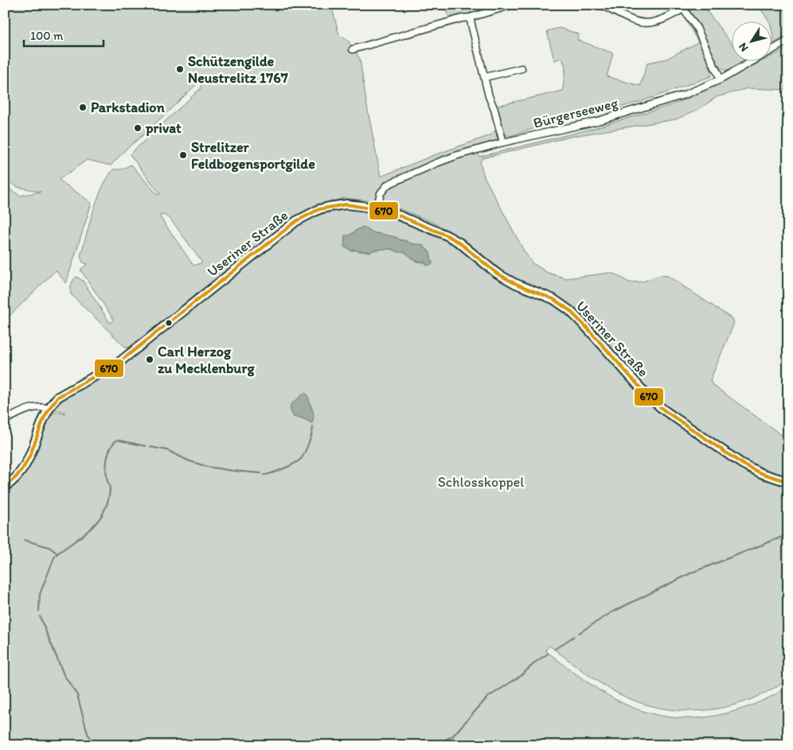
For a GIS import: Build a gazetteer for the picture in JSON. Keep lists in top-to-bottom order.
{
  "streets": {
    "main road": ["Useriner Straße"],
    "street": ["Bürgerseeweg"]
  },
  "crossings": [
    ["Bürgerseeweg", "Useriner Straße"]
  ],
  "parks": ["Schlosskoppel"],
  "places": [
    "Schützengilde Neustrelitz 1767",
    "Parkstadion",
    "privat",
    "Strelitzer Feldbogensportgilde",
    "Carl Herzog zu Mecklenburg"
  ],
  "lines": ["transit line 670"],
  "scale_bar": "100 m",
  "north": "bottom left"
}
